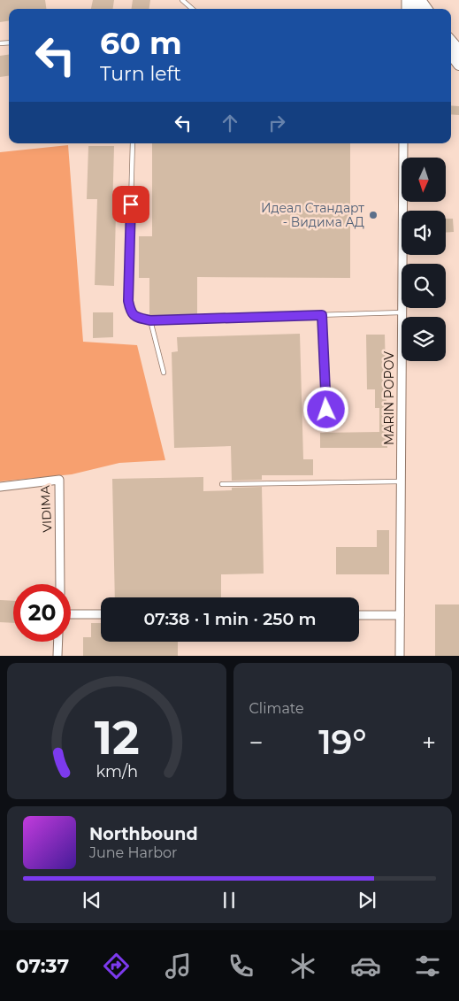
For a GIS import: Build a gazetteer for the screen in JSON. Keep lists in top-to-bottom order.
{
  "streets": {
    "street": ["MARIN POPOV", "VIDIMA"]
  },
  "places": ["Идеал Стандарт - Видима АД"],
  "north": "bottom",
  "page": {
    "turn": ["60 m", "Turn left"],
    "limit": "20",
    "trip": "07:38 · 1 min · 250 m",
    "tile": "Climate",
    "heat": ["−", "19°", "+"],
    "song": ["Northbound", "June Harbor"],
    "tabs": "07:37",
    "gauge": ["12", "km/h"]
  }
}
